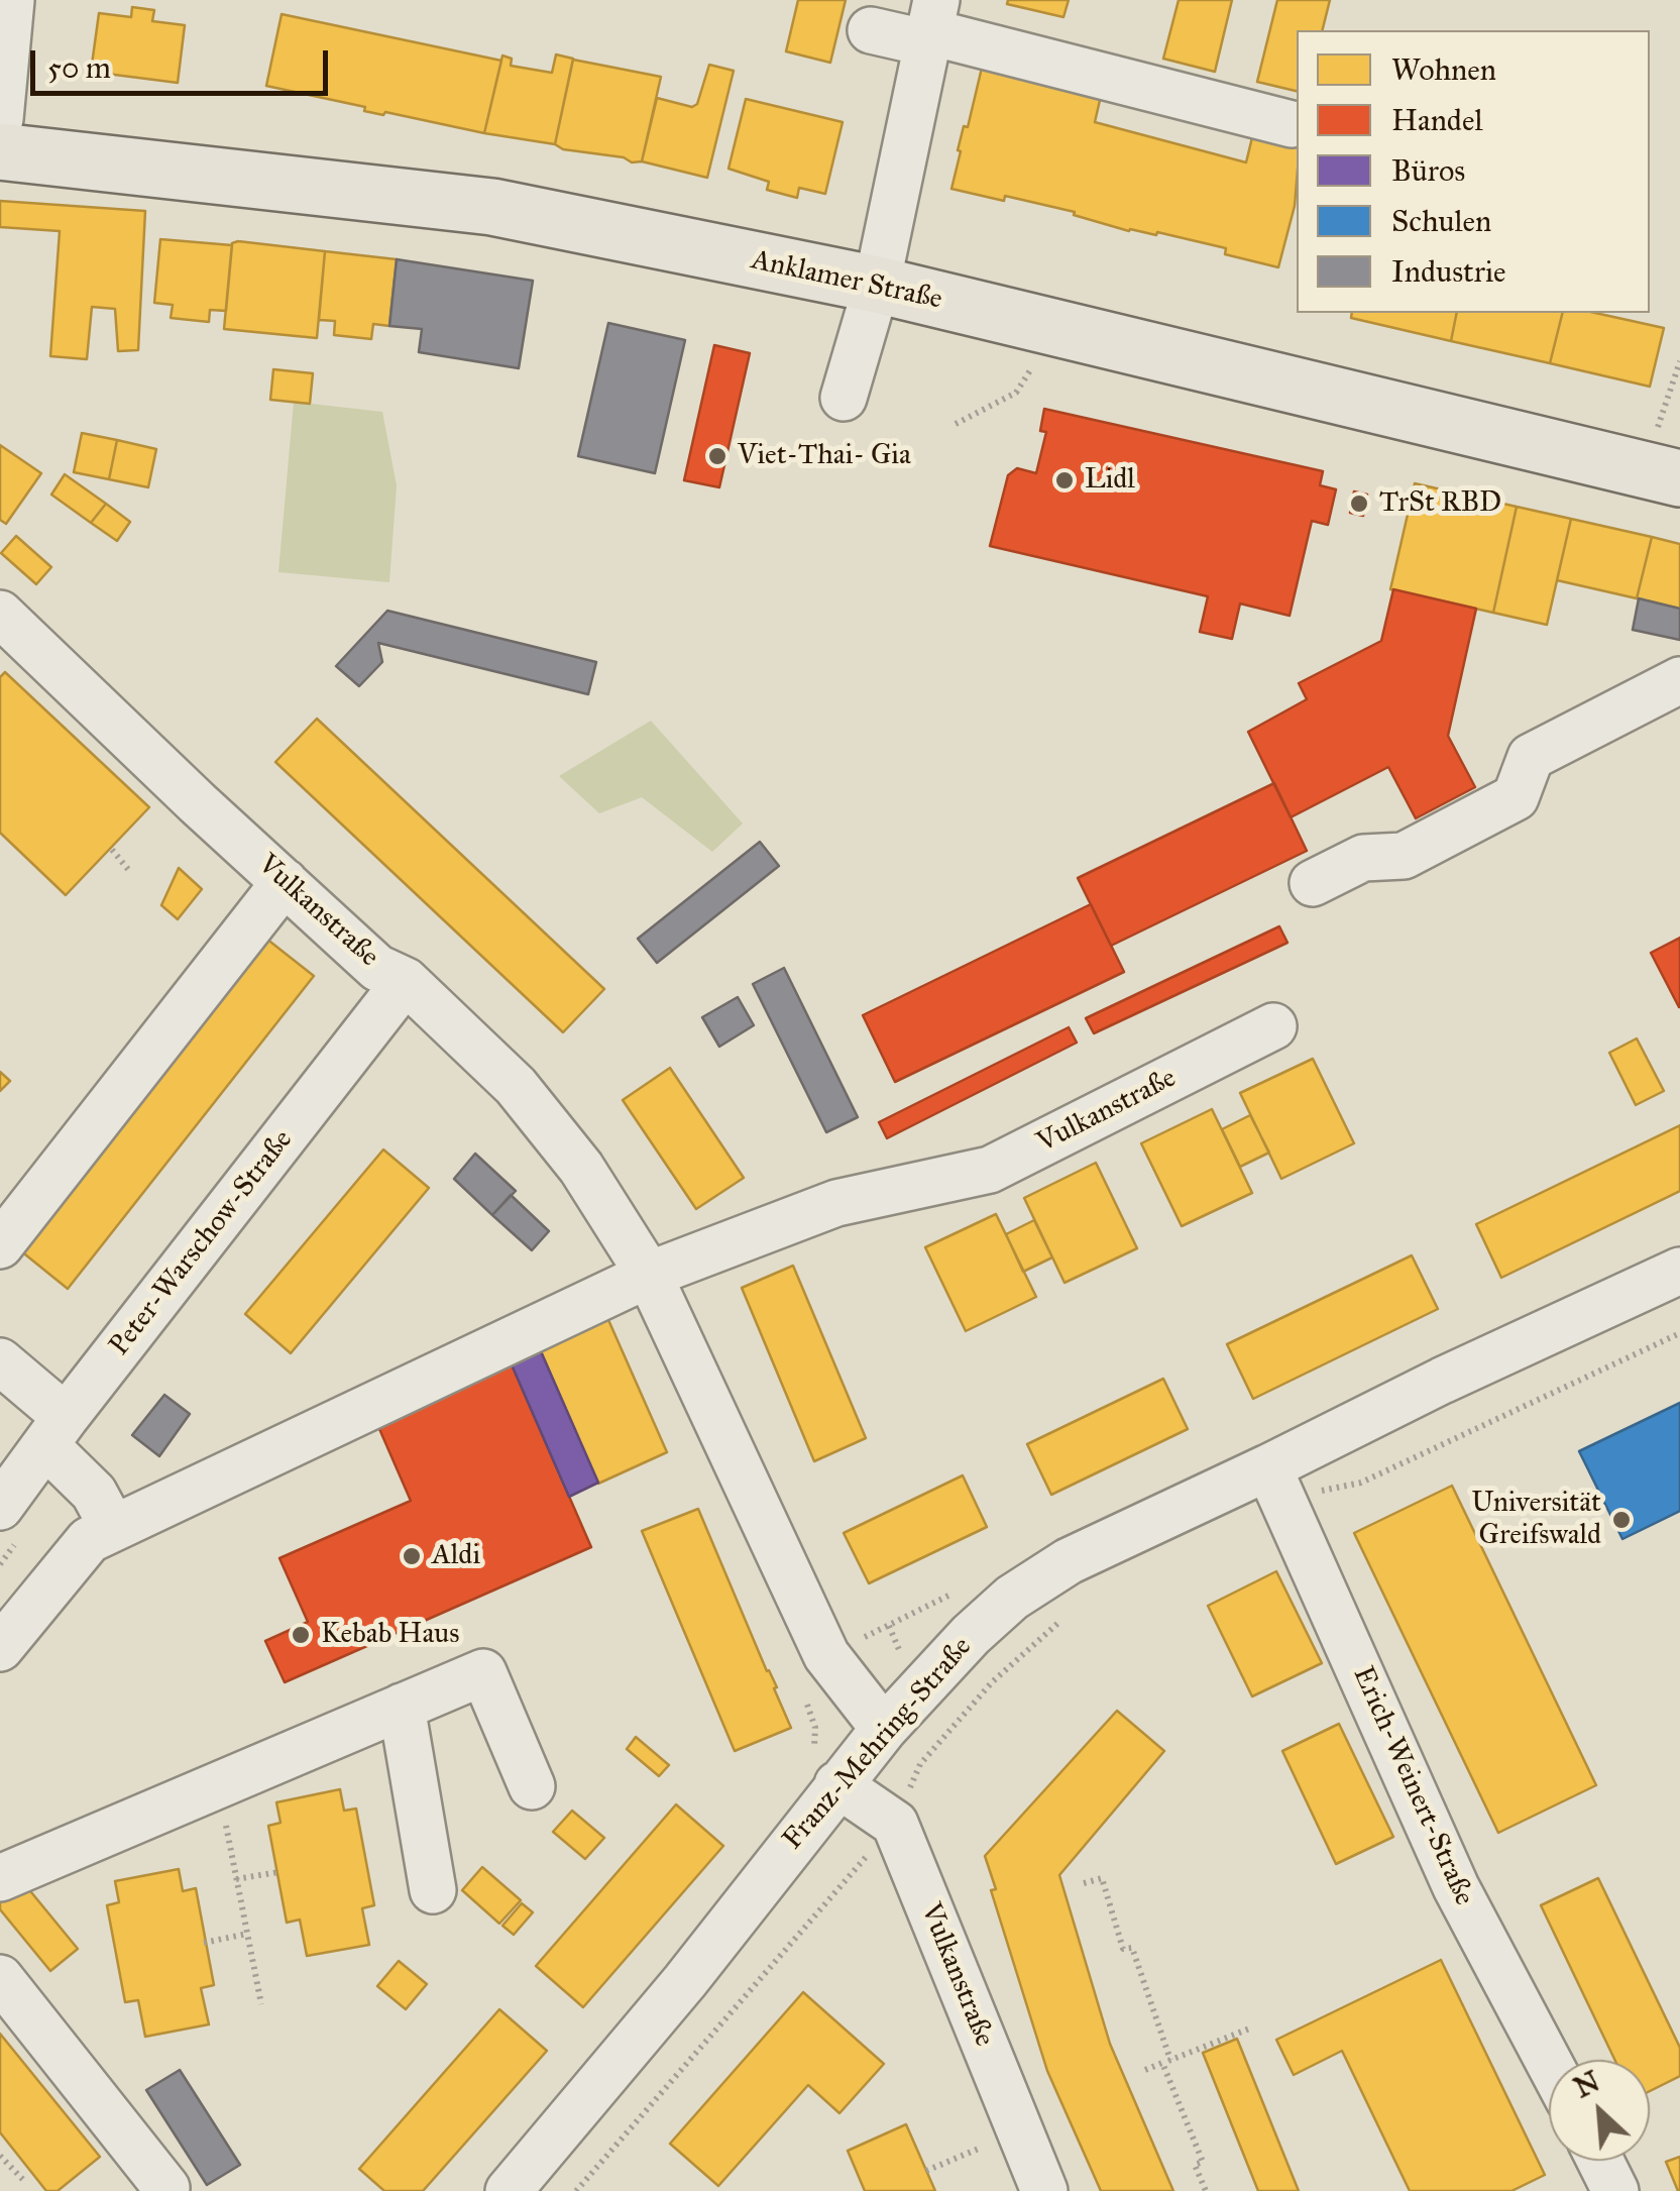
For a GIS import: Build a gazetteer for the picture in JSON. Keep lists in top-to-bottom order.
{
  "streets": {
    "main road": ["Anklamer Straße"],
    "street": [
      "Vulkanstraße",
      "Peter-Warschow-Straße",
      "Franz-Mehring-Straße",
      "Erich-Weinert-Straße"
    ]
  },
  "crossings": [
    ["Vulkanstraße", "Peter-Warschow-Straße"],
    ["Vulkanstraße", "Franz-Mehring-Straße"],
    ["Franz-Mehring-Straße", "Erich-Weinert-Straße"]
  ],
  "places": [
    "Viet-Thai- Gia",
    "Lidl",
    "TrSt RBD",
    "Universität Greifswald",
    "Aldi",
    "Kebab Haus"
  ],
  "legend": [
    "Wohnen",
    "Handel",
    "Büros",
    "Schulen",
    "Industrie"
  ],
  "scale_bar": "50 m",
  "north": "top left"
}
